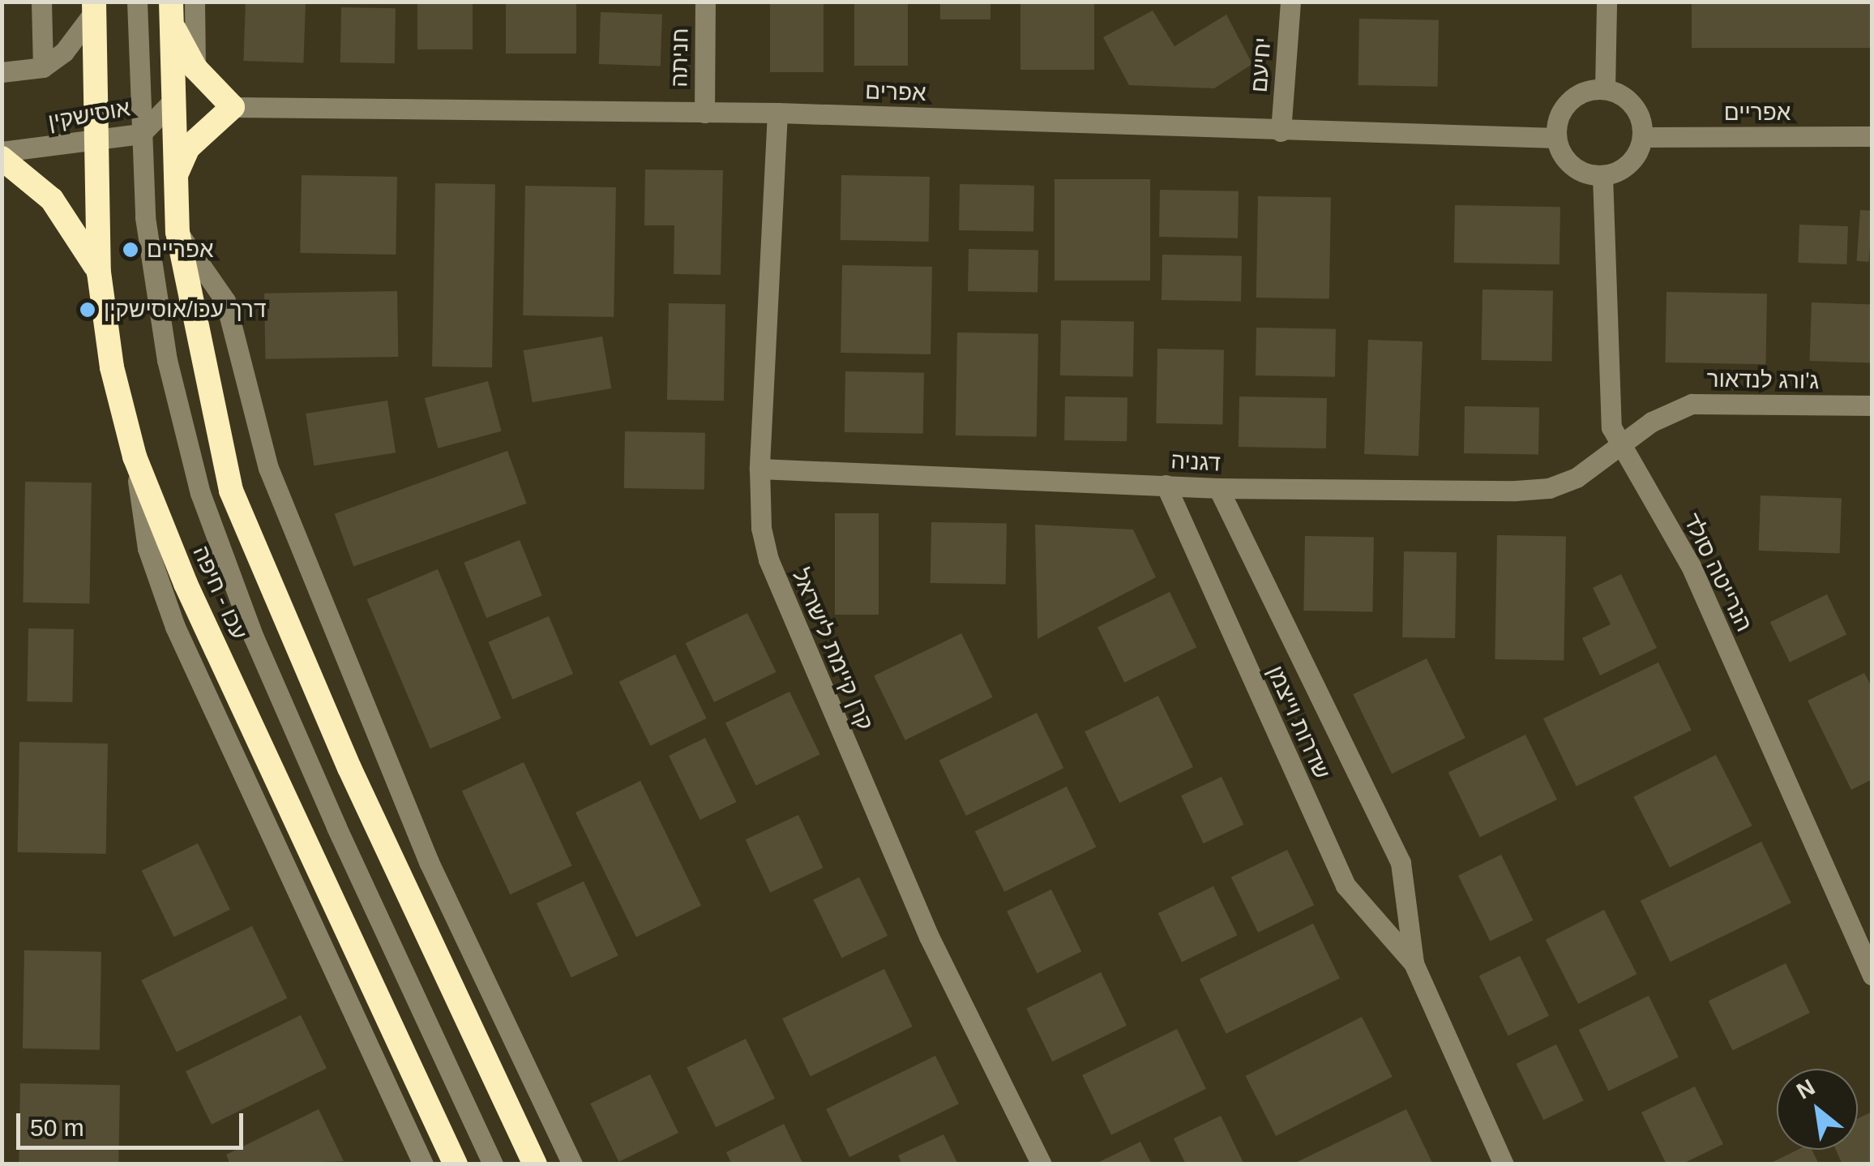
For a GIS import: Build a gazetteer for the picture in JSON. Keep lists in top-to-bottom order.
{
  "streets": {
    "highway": ["עכו - חיפה"],
    "street": [
      "חניתה",
      "יחיעם",
      "אפרים",
      "אפריים",
      "אוסישקין",
      "ג'ורג לנדאור",
      "דגניה",
      "הנרייטה סולד",
      "קרן קיימת לישראל",
      "שדרות וייצמן"
    ]
  },
  "crossings": [
    ["חניתה", "אפרים"],
    ["יחיעם", "אפרים"],
    ["אפרים", "אפריים"],
    ["אפרים", "הנרייטה סולד"],
    ["אפרים", "קרן קיימת לישראל"],
    ["אפריים", "הנרייטה סולד"],
    ["אוסישקין", "עכו - חיפה"],
    ["ג'ורג לנדאור", "דגניה"],
    ["ג'ורג לנדאור", "הנרייטה סולד"],
    ["דגניה", "הנרייטה סולד"],
    ["דגניה", "קרן קיימת לישראל"],
    ["דגניה", "שדרות וייצמן"]
  ],
  "places": ["אפריים", "דרך עכו/אוסישקין"],
  "scale_bar": "50 m",
  "north": "top left"
}
